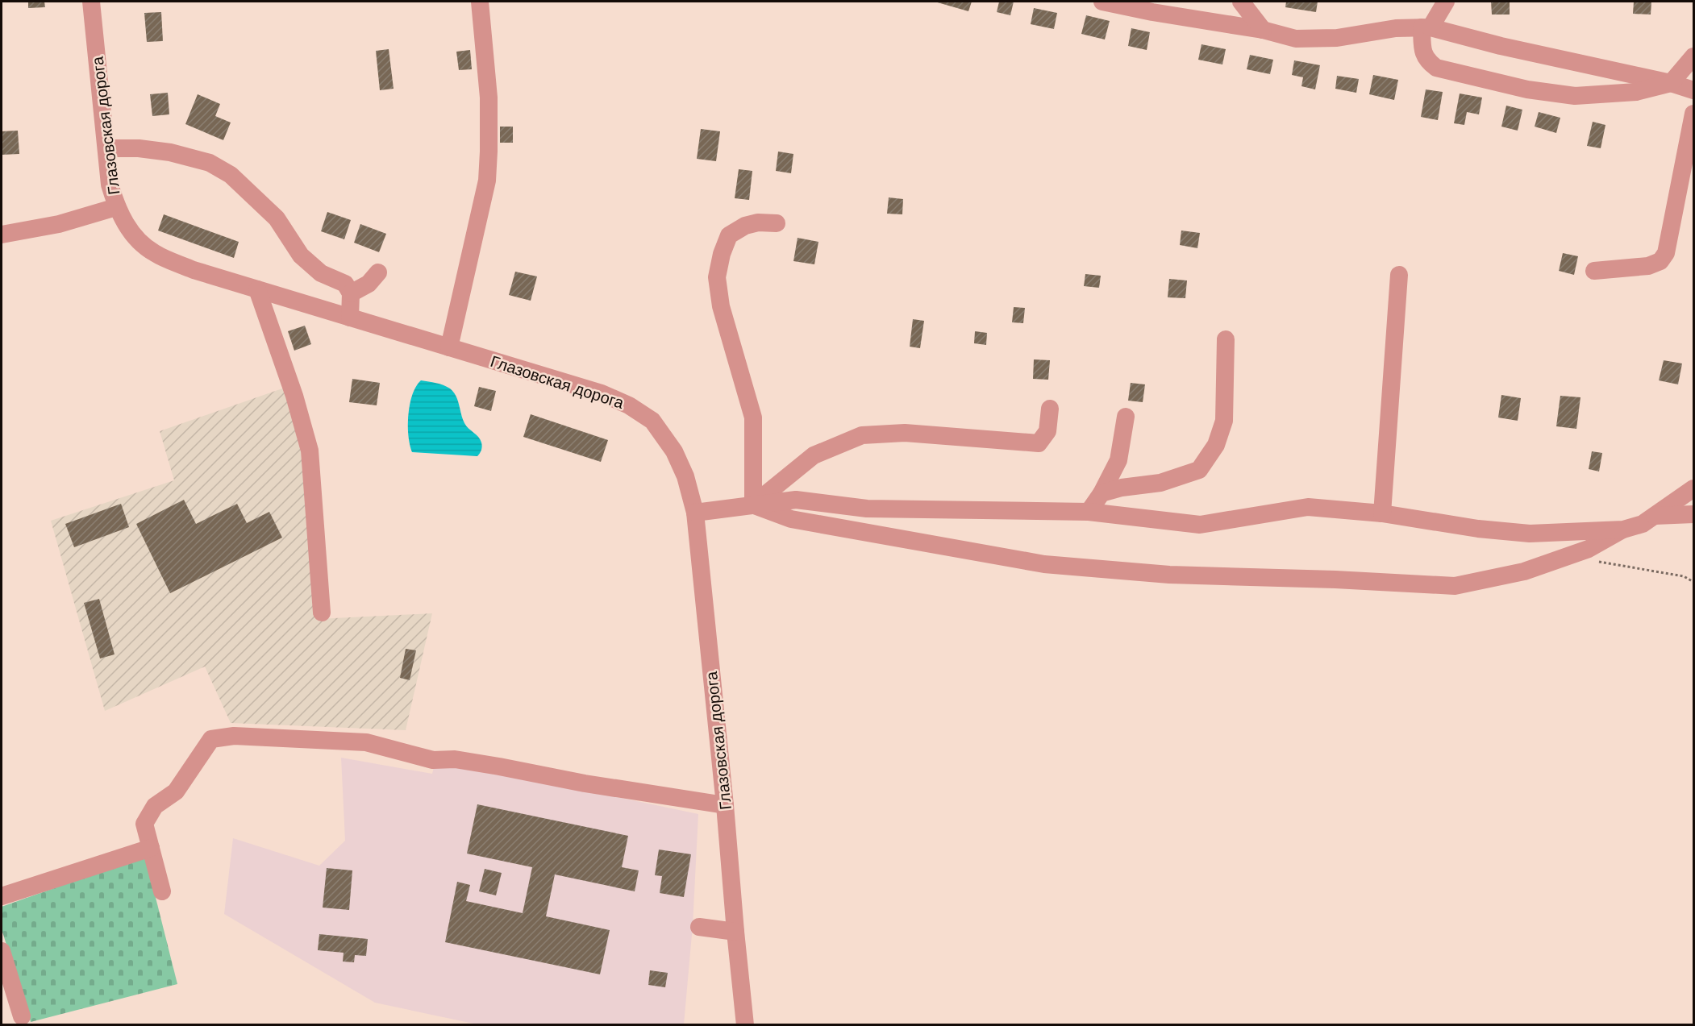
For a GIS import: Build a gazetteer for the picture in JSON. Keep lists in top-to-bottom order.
{
  "streets": {
    "street": ["Глазовская дорога"]
  }
}
